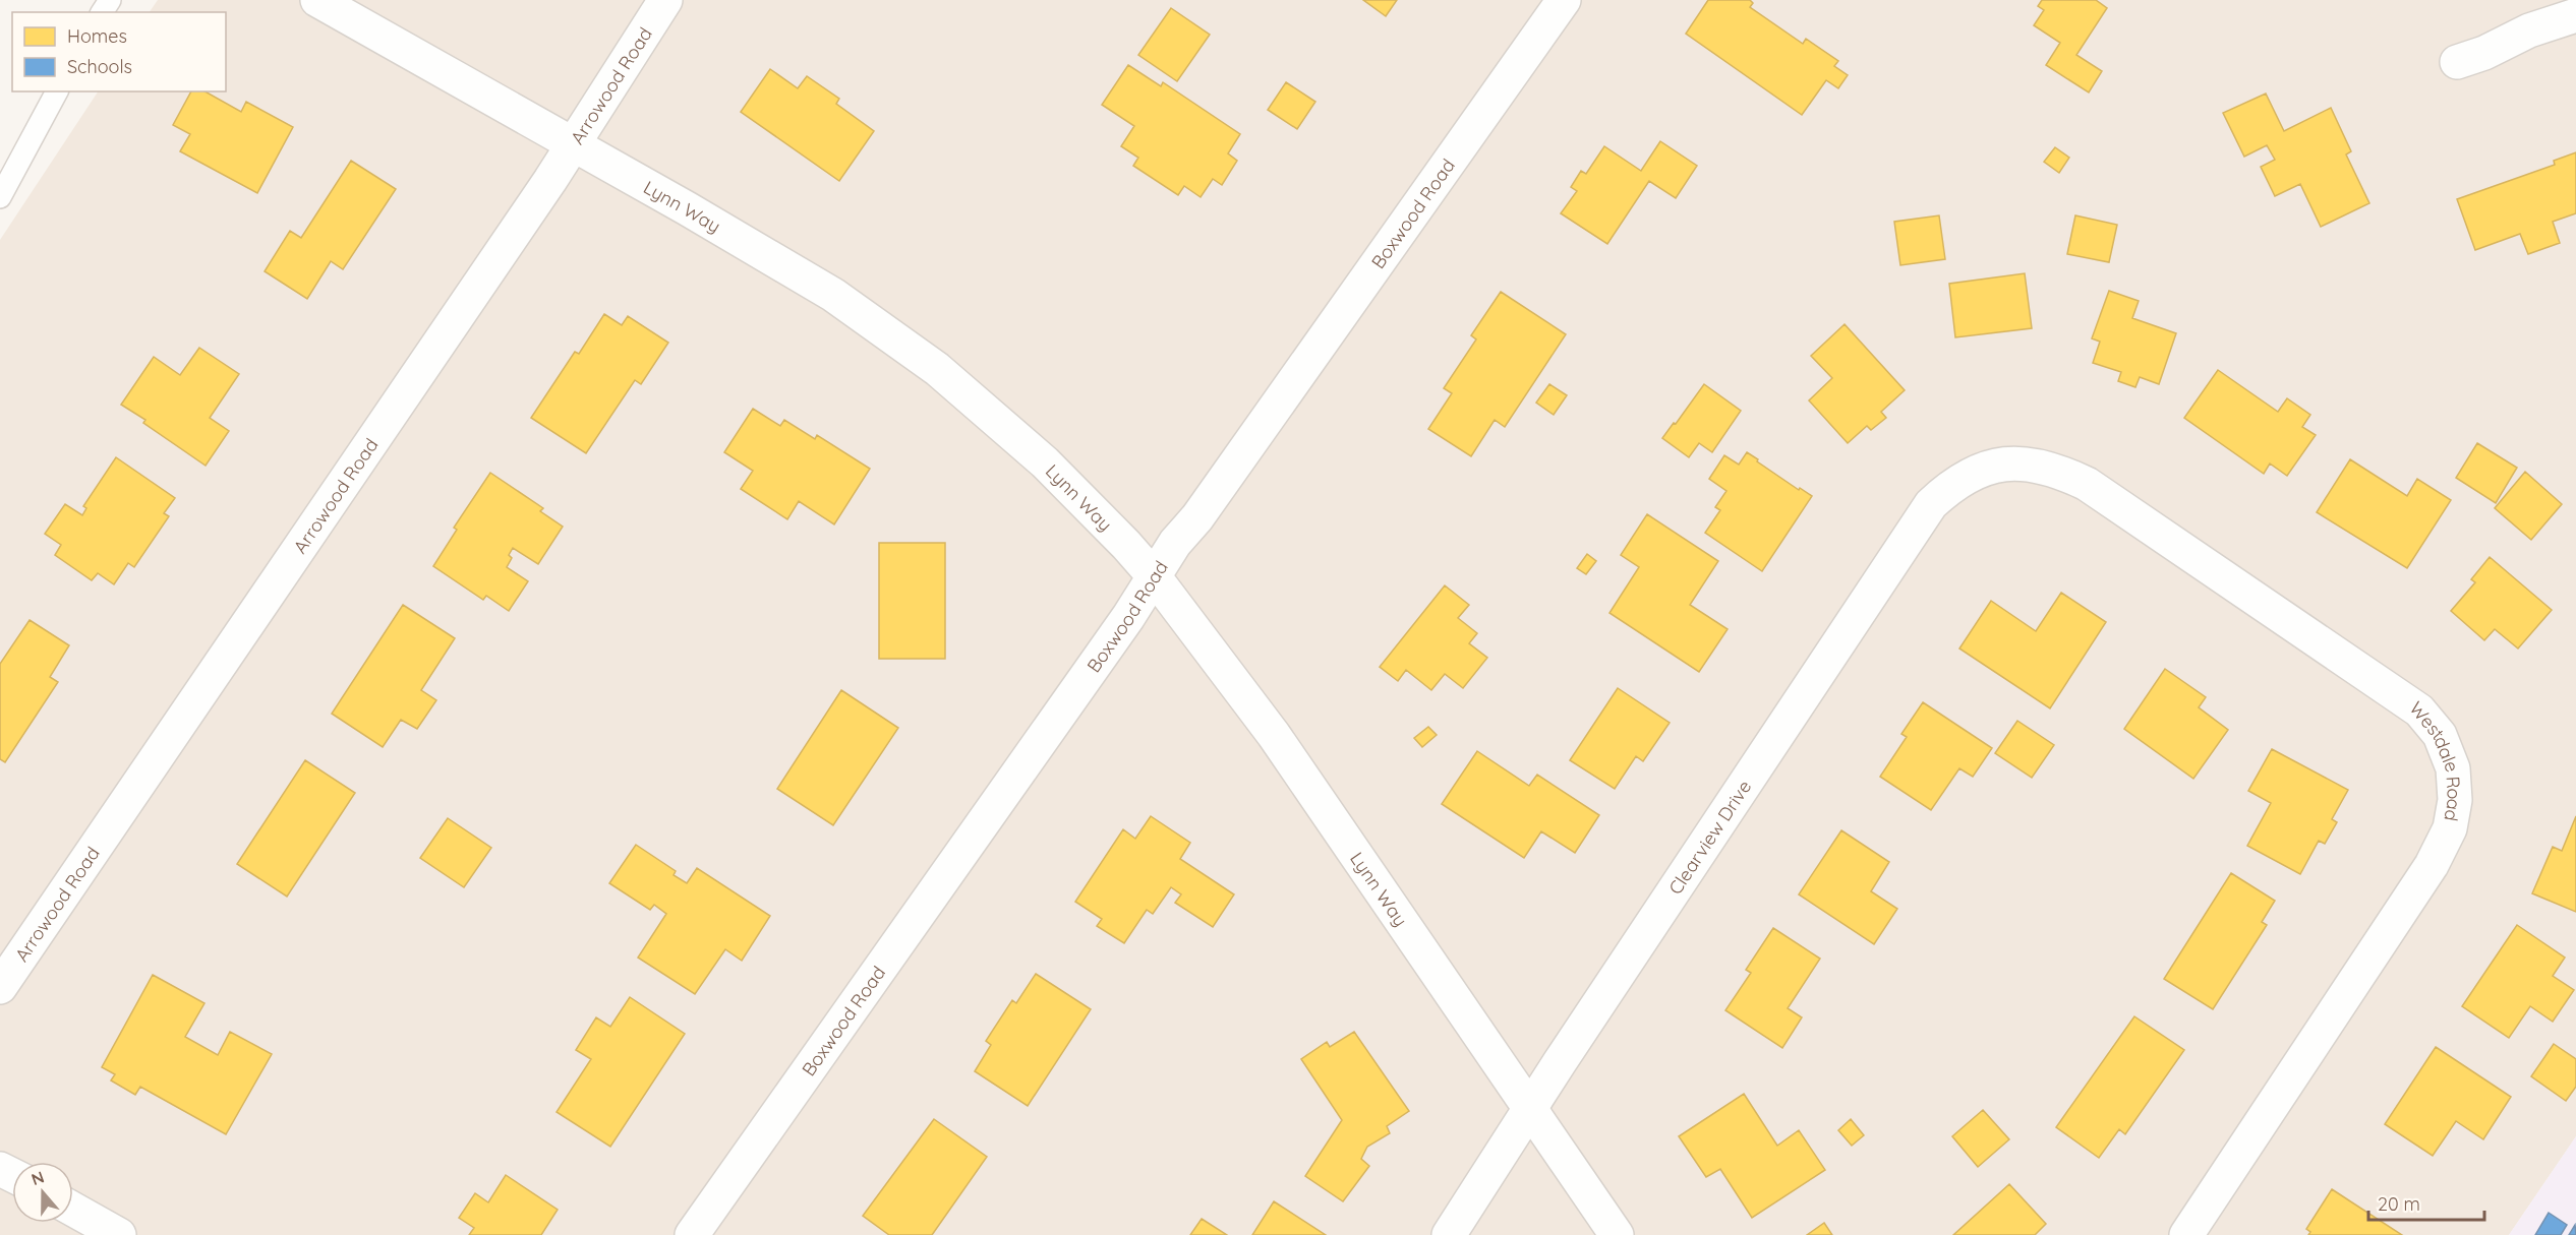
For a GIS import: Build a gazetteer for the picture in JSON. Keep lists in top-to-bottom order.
{
  "streets": {
    "street": [
      "Arrowood Road",
      "Lynn Way",
      "Boxwood Road",
      "Westdale Road",
      "Clearview Drive"
    ]
  },
  "crossings": [
    ["Arrowood Road", "Lynn Way"],
    ["Lynn Way", "Boxwood Road"],
    ["Lynn Way", "Clearview Drive"],
    ["Westdale Road", "Clearview Drive"]
  ],
  "legend": ["Homes", "Schools"],
  "scale_bar": "20 m",
  "north": "top"
}
